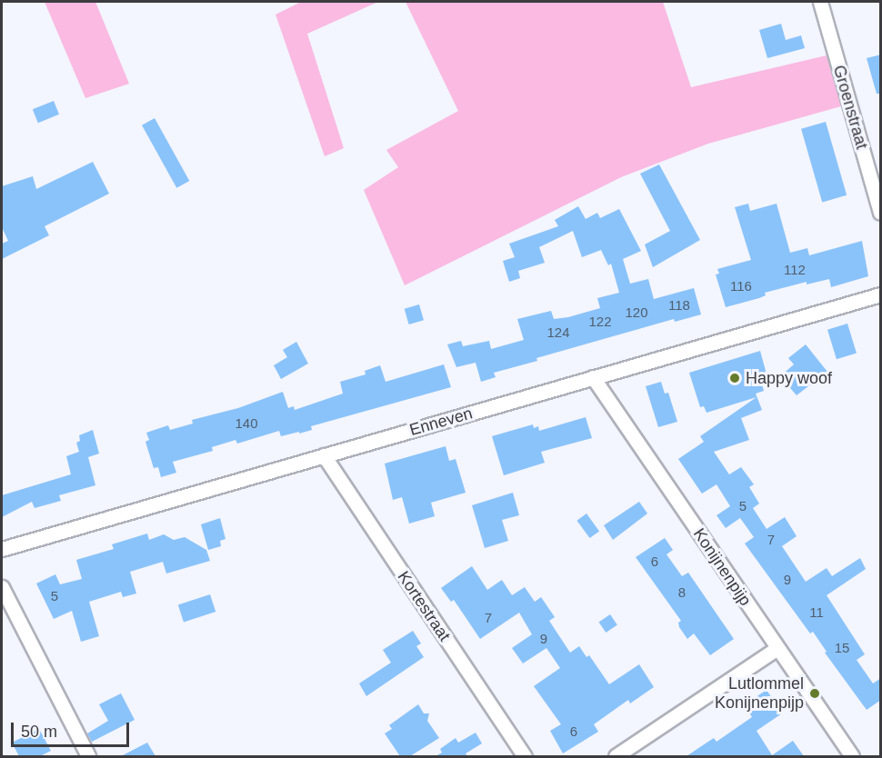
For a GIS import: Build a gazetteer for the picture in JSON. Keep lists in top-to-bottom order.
{
  "streets": {
    "street": [
      "Groenstraat",
      "Enneven",
      "Konijnenpijp",
      "Kortestraat"
    ]
  },
  "crossings": [
    ["Enneven", "Konijnenpijp"],
    ["Enneven", "Kortestraat"]
  ],
  "places": ["Happy woof", "Lutlommel Konijnenpijp"],
  "house_numbers": [
    "112",
    "116",
    "118",
    "120",
    "122",
    "124",
    "140",
    "5",
    "7",
    "6",
    "9",
    "8",
    "5",
    "11",
    "7",
    "9",
    "15",
    "6"
  ],
  "scale_bar": "50 m"
}
